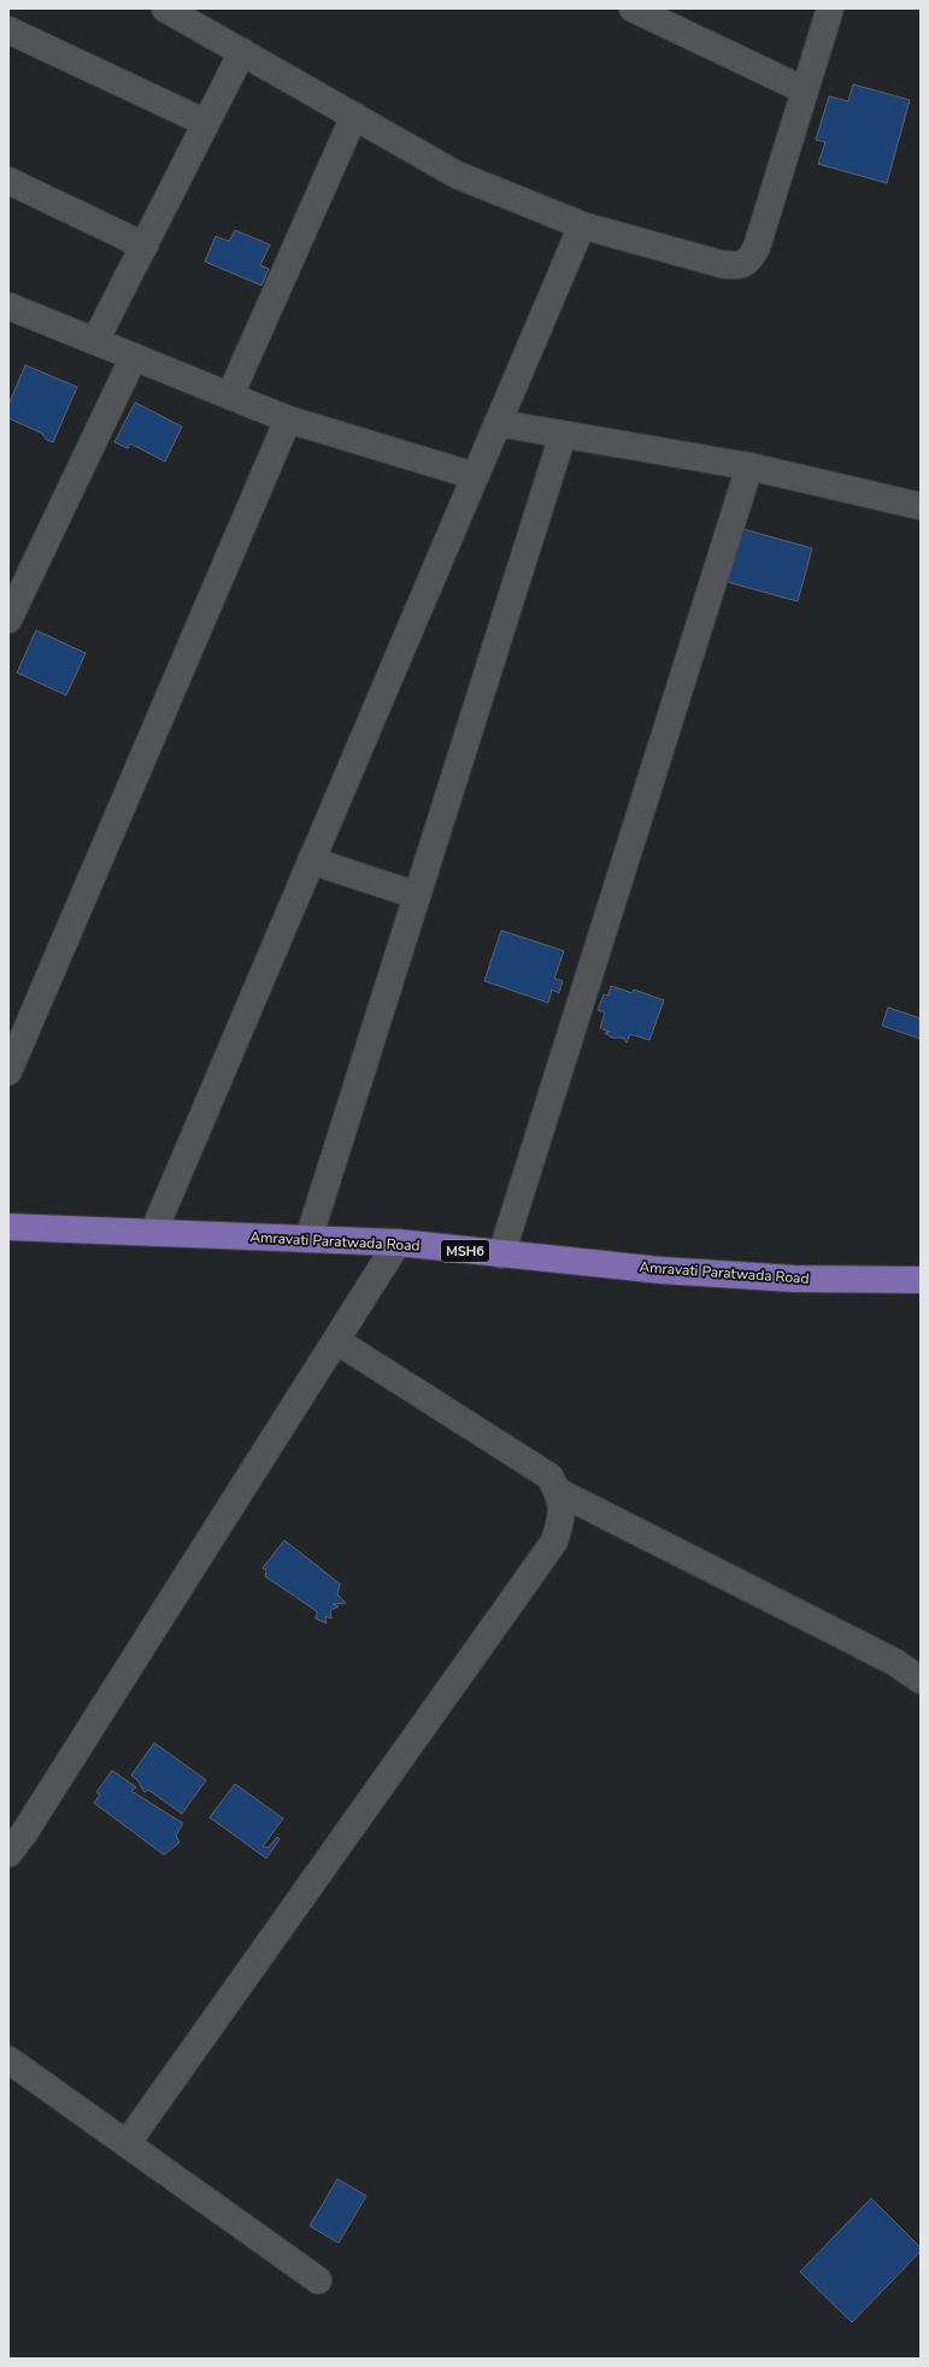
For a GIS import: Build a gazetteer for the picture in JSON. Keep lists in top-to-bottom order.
{
  "streets": {
    "main road": ["Amravati Paratwada Road", "MSH6"]
  }
}
